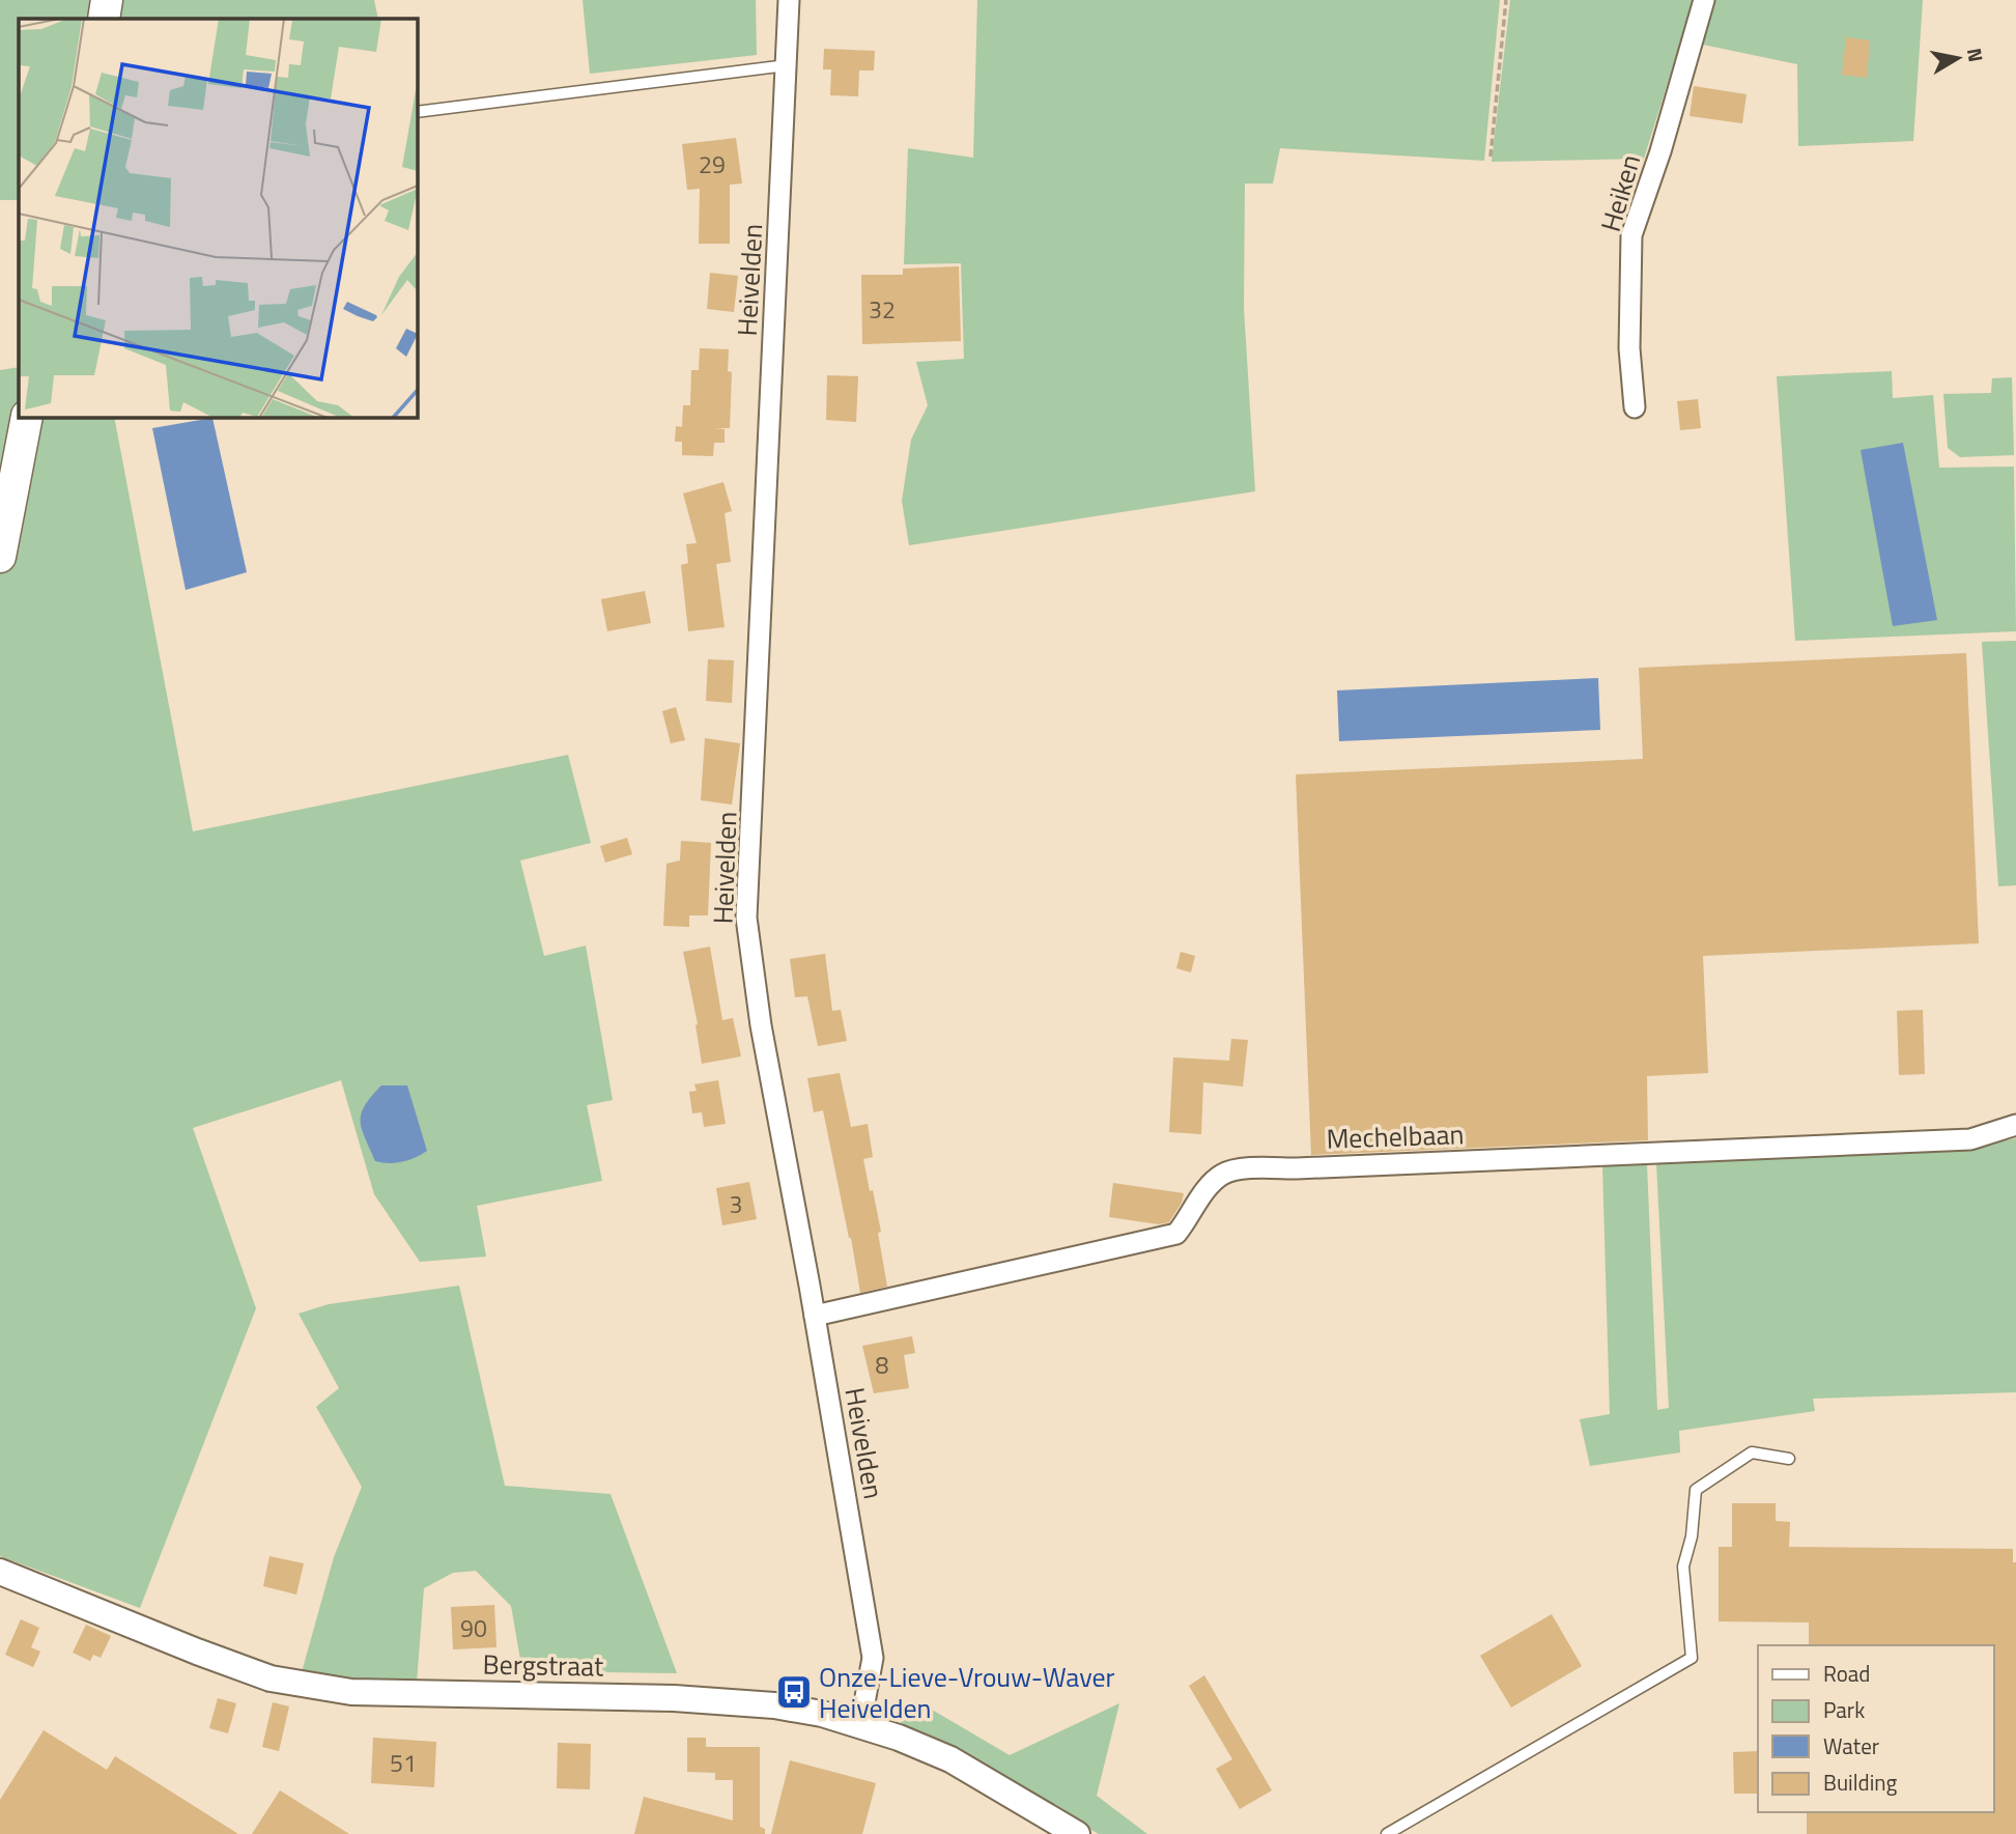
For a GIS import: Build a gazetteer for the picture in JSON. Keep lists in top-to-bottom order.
{
  "streets": {
    "street": [
      "Heiken",
      "Heivelden",
      "Mechelbaan",
      "Bergstraat"
    ]
  },
  "crossings": [
    ["Heivelden", "Mechelbaan"],
    ["Heivelden", "Bergstraat"]
  ],
  "places": {
    "bus stop": ["Onze-Lieve-Vrouw-Waver Heivelden"]
  },
  "house_numbers": [
    "29",
    "32",
    "3",
    "8",
    "90",
    "51"
  ],
  "legend": [
    "Road",
    "Park",
    "Water",
    "Building"
  ],
  "north": "right"
}
